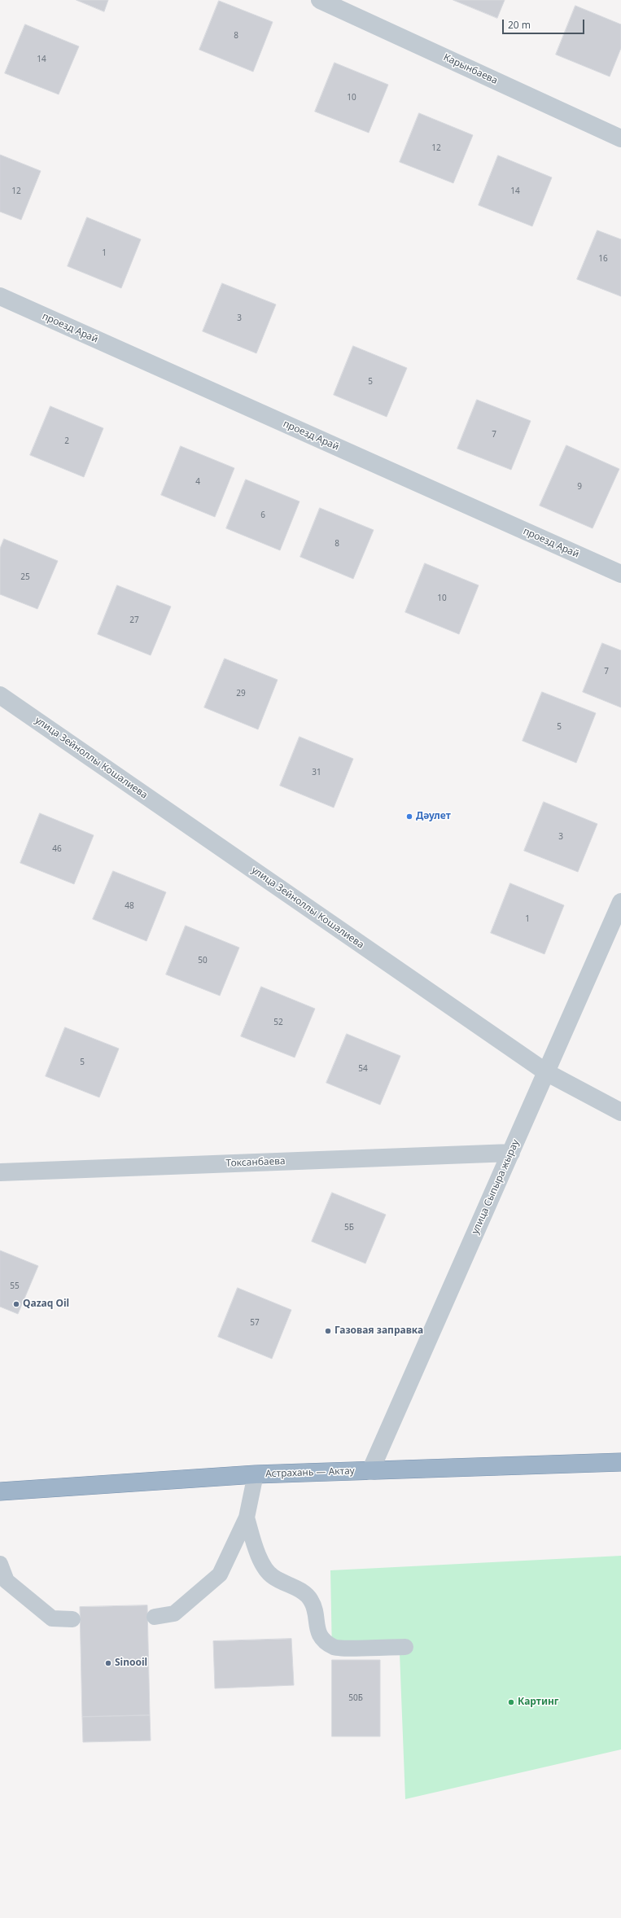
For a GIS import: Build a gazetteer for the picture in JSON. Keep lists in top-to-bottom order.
{
  "streets": {
    "highway": ["Астрахань — Актау"],
    "street": [
      "Карынбаева",
      "проезд Арай",
      "улица Зейноллы Кошалиева",
      "Токсанбаева",
      "улица Сыпыра жырау"
    ]
  },
  "crossings": [
    ["улица Зейноллы Кошалиева", "улица Сыпыра жырау"],
    ["Токсанбаева", "улица Сыпыра жырау"],
    ["улица Сыпыра жырау", "Астрахань — Актау"]
  ],
  "places": [
    "Дәулет",
    "Qazaq Oil",
    "Газовая заправка",
    "Sinooil",
    "Картинг"
  ],
  "house_numbers": [
    "8",
    "14",
    "10",
    "12",
    "12",
    "14",
    "1",
    "16",
    "3",
    "5",
    "7",
    "2",
    "4",
    "9",
    "6",
    "8",
    "25",
    "10",
    "27",
    "7",
    "29",
    "5",
    "31",
    "3",
    "46",
    "48",
    "1",
    "50",
    "52",
    "5",
    "54",
    "5Б",
    "55",
    "57",
    "50Б"
  ],
  "scale_bar": "20 m"
}
